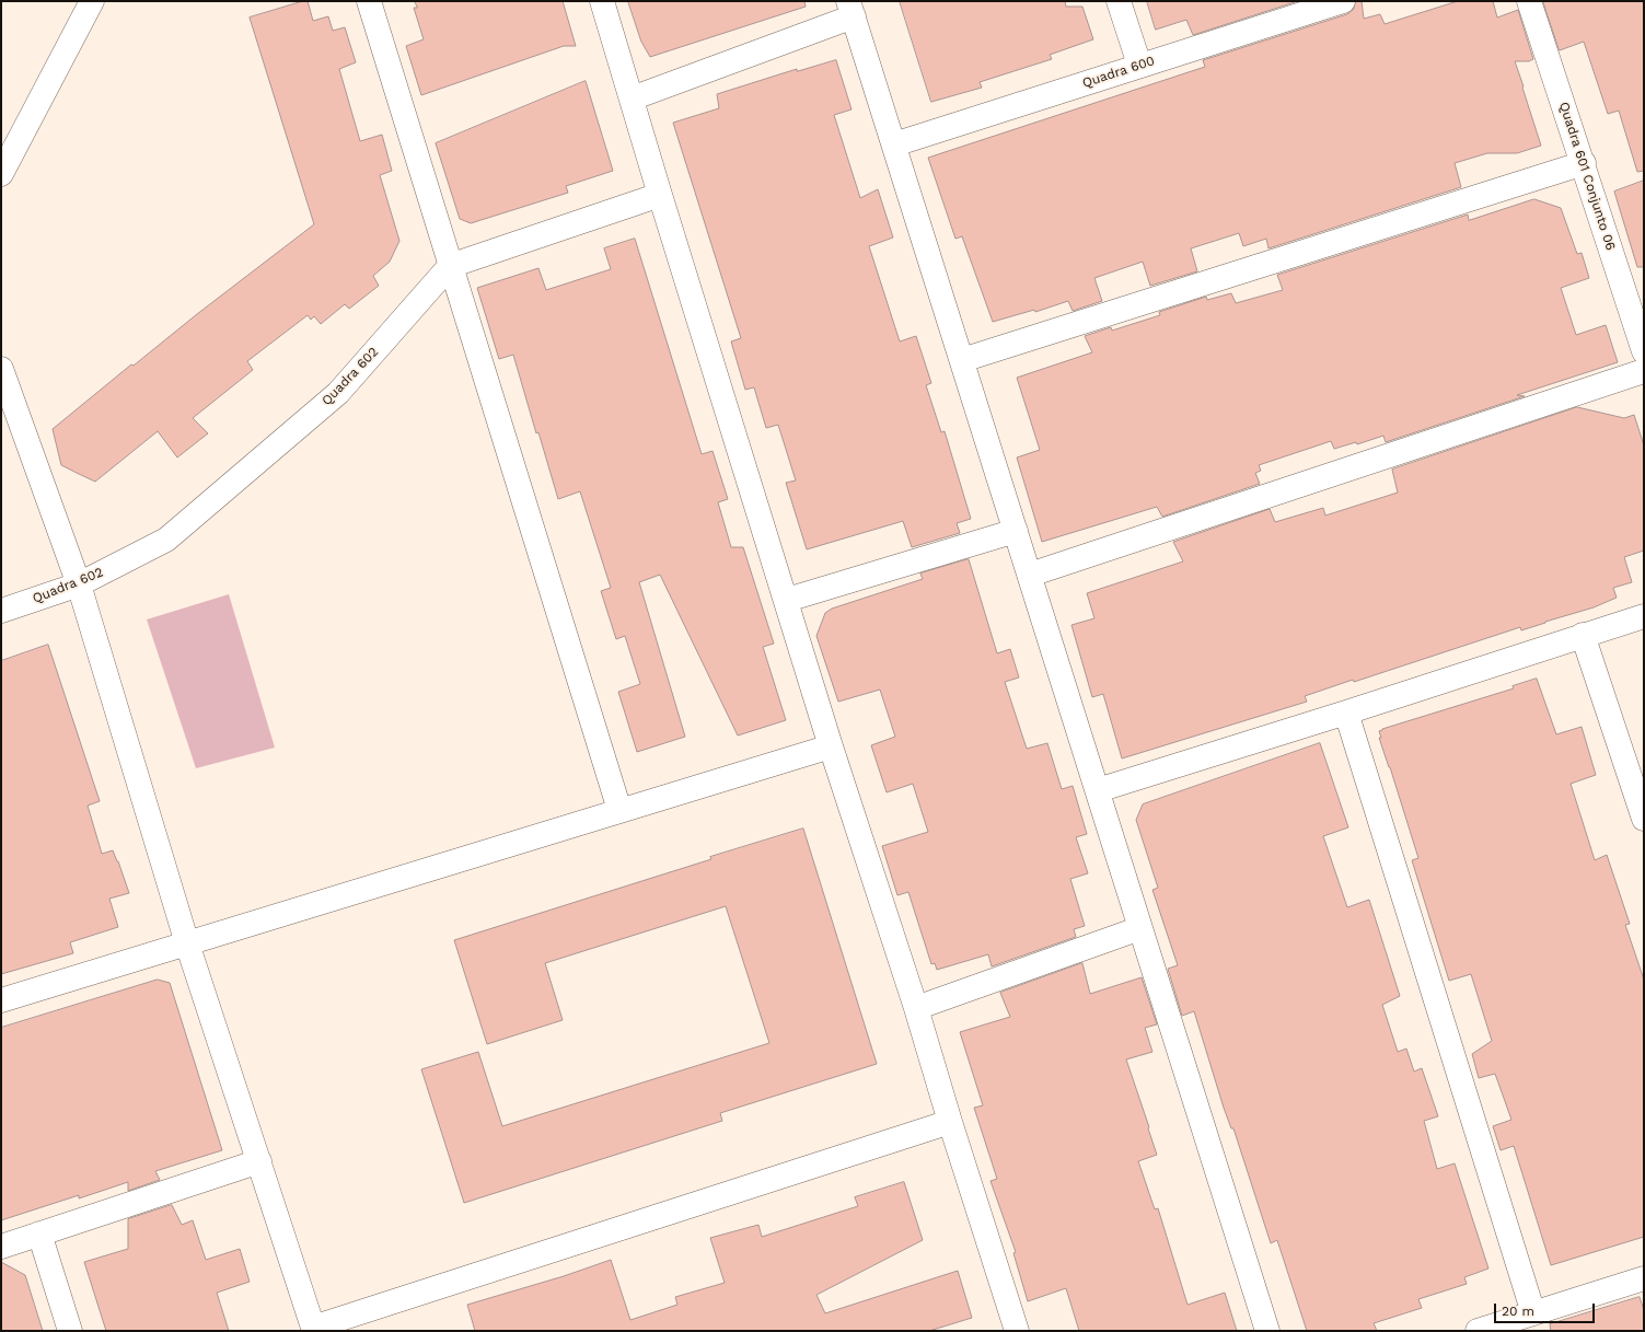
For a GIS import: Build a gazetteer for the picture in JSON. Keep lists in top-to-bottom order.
{
  "streets": {
    "street": ["Quadra 600", "Quadra 601 Conjunto 06", "Quadra 602"]
  },
  "scale_bar": "20 m"
}
